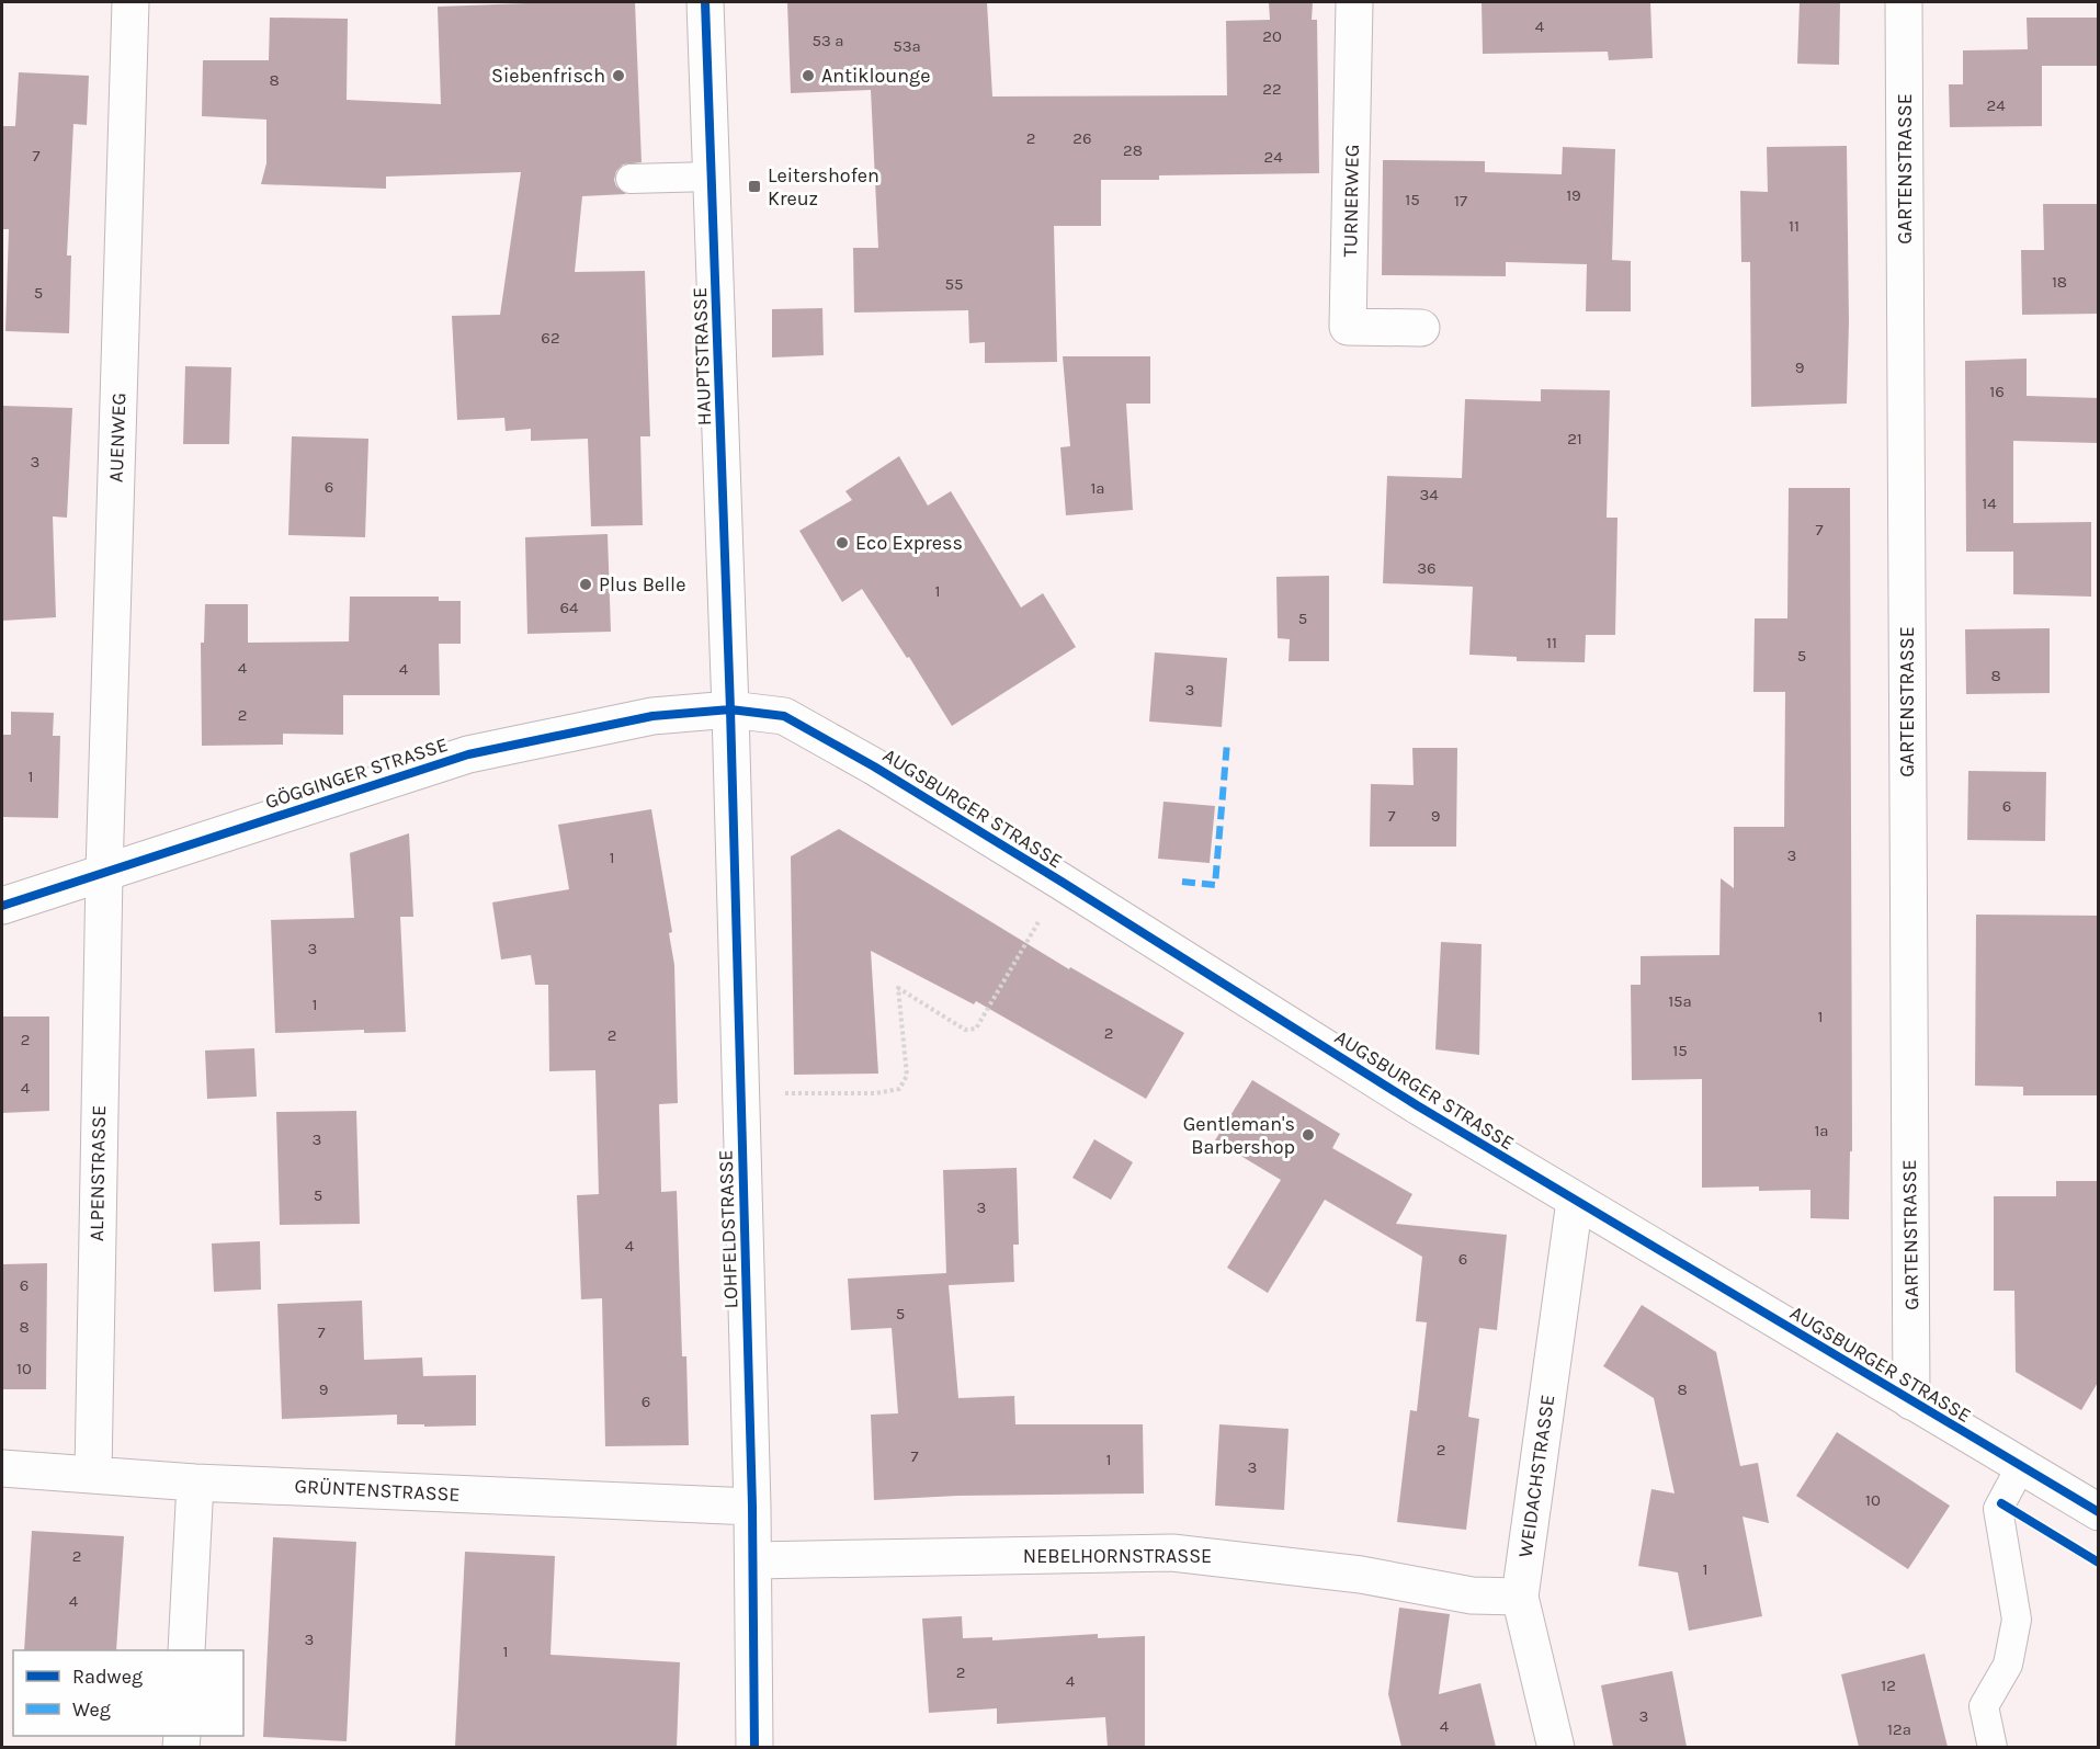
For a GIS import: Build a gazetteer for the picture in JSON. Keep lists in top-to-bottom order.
{
  "streets": {
    "street": [
      "GARTENSTRASSE",
      "TURNERWEG",
      "HAUPTSTRASSE",
      "AUENWEG",
      "GÖGGINGER STRASSE",
      "AUGSBURGER STRASSE",
      "ALPENSTRASSE",
      "LOHFELDSTRASSE",
      "WEIDACHSTRASSE",
      "GRÜNTENSTRASSE",
      "NEBELHORNSTRASSE"
    ]
  },
  "crossings": [
    ["GARTENSTRASSE", "AUGSBURGER STRASSE"],
    ["HAUPTSTRASSE", "GÖGGINGER STRASSE"],
    ["HAUPTSTRASSE", "AUGSBURGER STRASSE"],
    ["HAUPTSTRASSE", "LOHFELDSTRASSE"],
    ["AUENWEG", "GÖGGINGER STRASSE"],
    ["AUENWEG", "ALPENSTRASSE"],
    ["GÖGGINGER STRASSE", "AUGSBURGER STRASSE"],
    ["GÖGGINGER STRASSE", "ALPENSTRASSE"],
    ["GÖGGINGER STRASSE", "LOHFELDSTRASSE"],
    ["AUGSBURGER STRASSE", "LOHFELDSTRASSE"],
    ["AUGSBURGER STRASSE", "WEIDACHSTRASSE"],
    ["ALPENSTRASSE", "GRÜNTENSTRASSE"],
    ["LOHFELDSTRASSE", "GRÜNTENSTRASSE"],
    ["LOHFELDSTRASSE", "NEBELHORNSTRASSE"],
    ["WEIDACHSTRASSE", "NEBELHORNSTRASSE"]
  ],
  "places": {
    "other": [
      "Siebenfrisch",
      "Antiklounge",
      "Eco Express",
      "Plus Belle",
      "Gentleman's Barbershop"
    ],
    "transit": ["Leitershofen Kreuz"]
  },
  "house_numbers": [
    "4",
    "20",
    "53 a",
    "53a",
    "8",
    "22",
    "24",
    "2",
    "26",
    "28",
    "7",
    "24",
    "19",
    "15",
    "17",
    "11",
    "18",
    "55",
    "5",
    "62",
    "9",
    "16",
    "21",
    "3",
    "6",
    "1a",
    "34",
    "14",
    "7",
    "36",
    "1",
    "64",
    "5",
    "11",
    "5",
    "4",
    "4",
    "8",
    "3",
    "2",
    "1",
    "6",
    "7",
    "9",
    "3",
    "1",
    "3",
    "15a",
    "1",
    "1",
    "2",
    "2",
    "2",
    "15",
    "4",
    "1a",
    "3",
    "5",
    "3",
    "4",
    "6",
    "6",
    "5",
    "8",
    "7",
    "10",
    "9",
    "8",
    "6",
    "2",
    "7",
    "1",
    "3",
    "10",
    "2",
    "1",
    "4",
    "3",
    "1",
    "2",
    "4",
    "12",
    "3",
    "4",
    "12a"
  ],
  "legend": ["Radweg", "Weg"]
}
